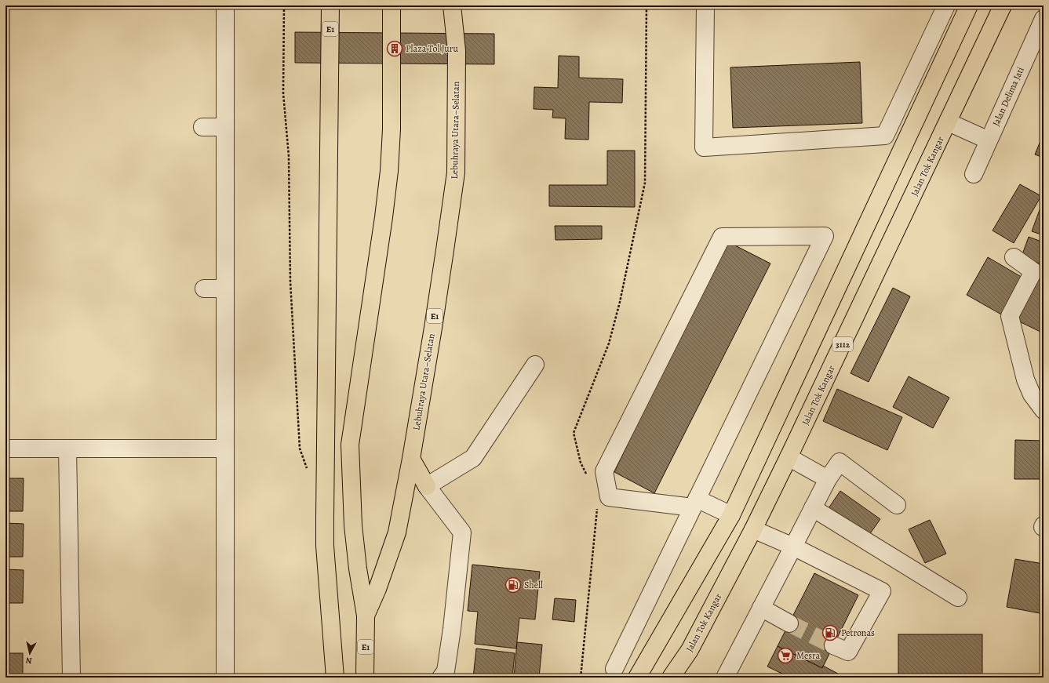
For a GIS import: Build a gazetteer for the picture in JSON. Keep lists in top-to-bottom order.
{
  "streets": {
    "main road": [
      "E1",
      "Lebuhraya Utara–Selatan",
      "Jalan Tok Kangar",
      "3112"
    ],
    "street": ["Jalan Delima Jati"]
  },
  "places": {
    "building": ["Plaza Tol Juru"],
    "fuel station": ["Shell", "Petronas"],
    "supermarket": ["Mesra"]
  },
  "north": "bottom"
}
